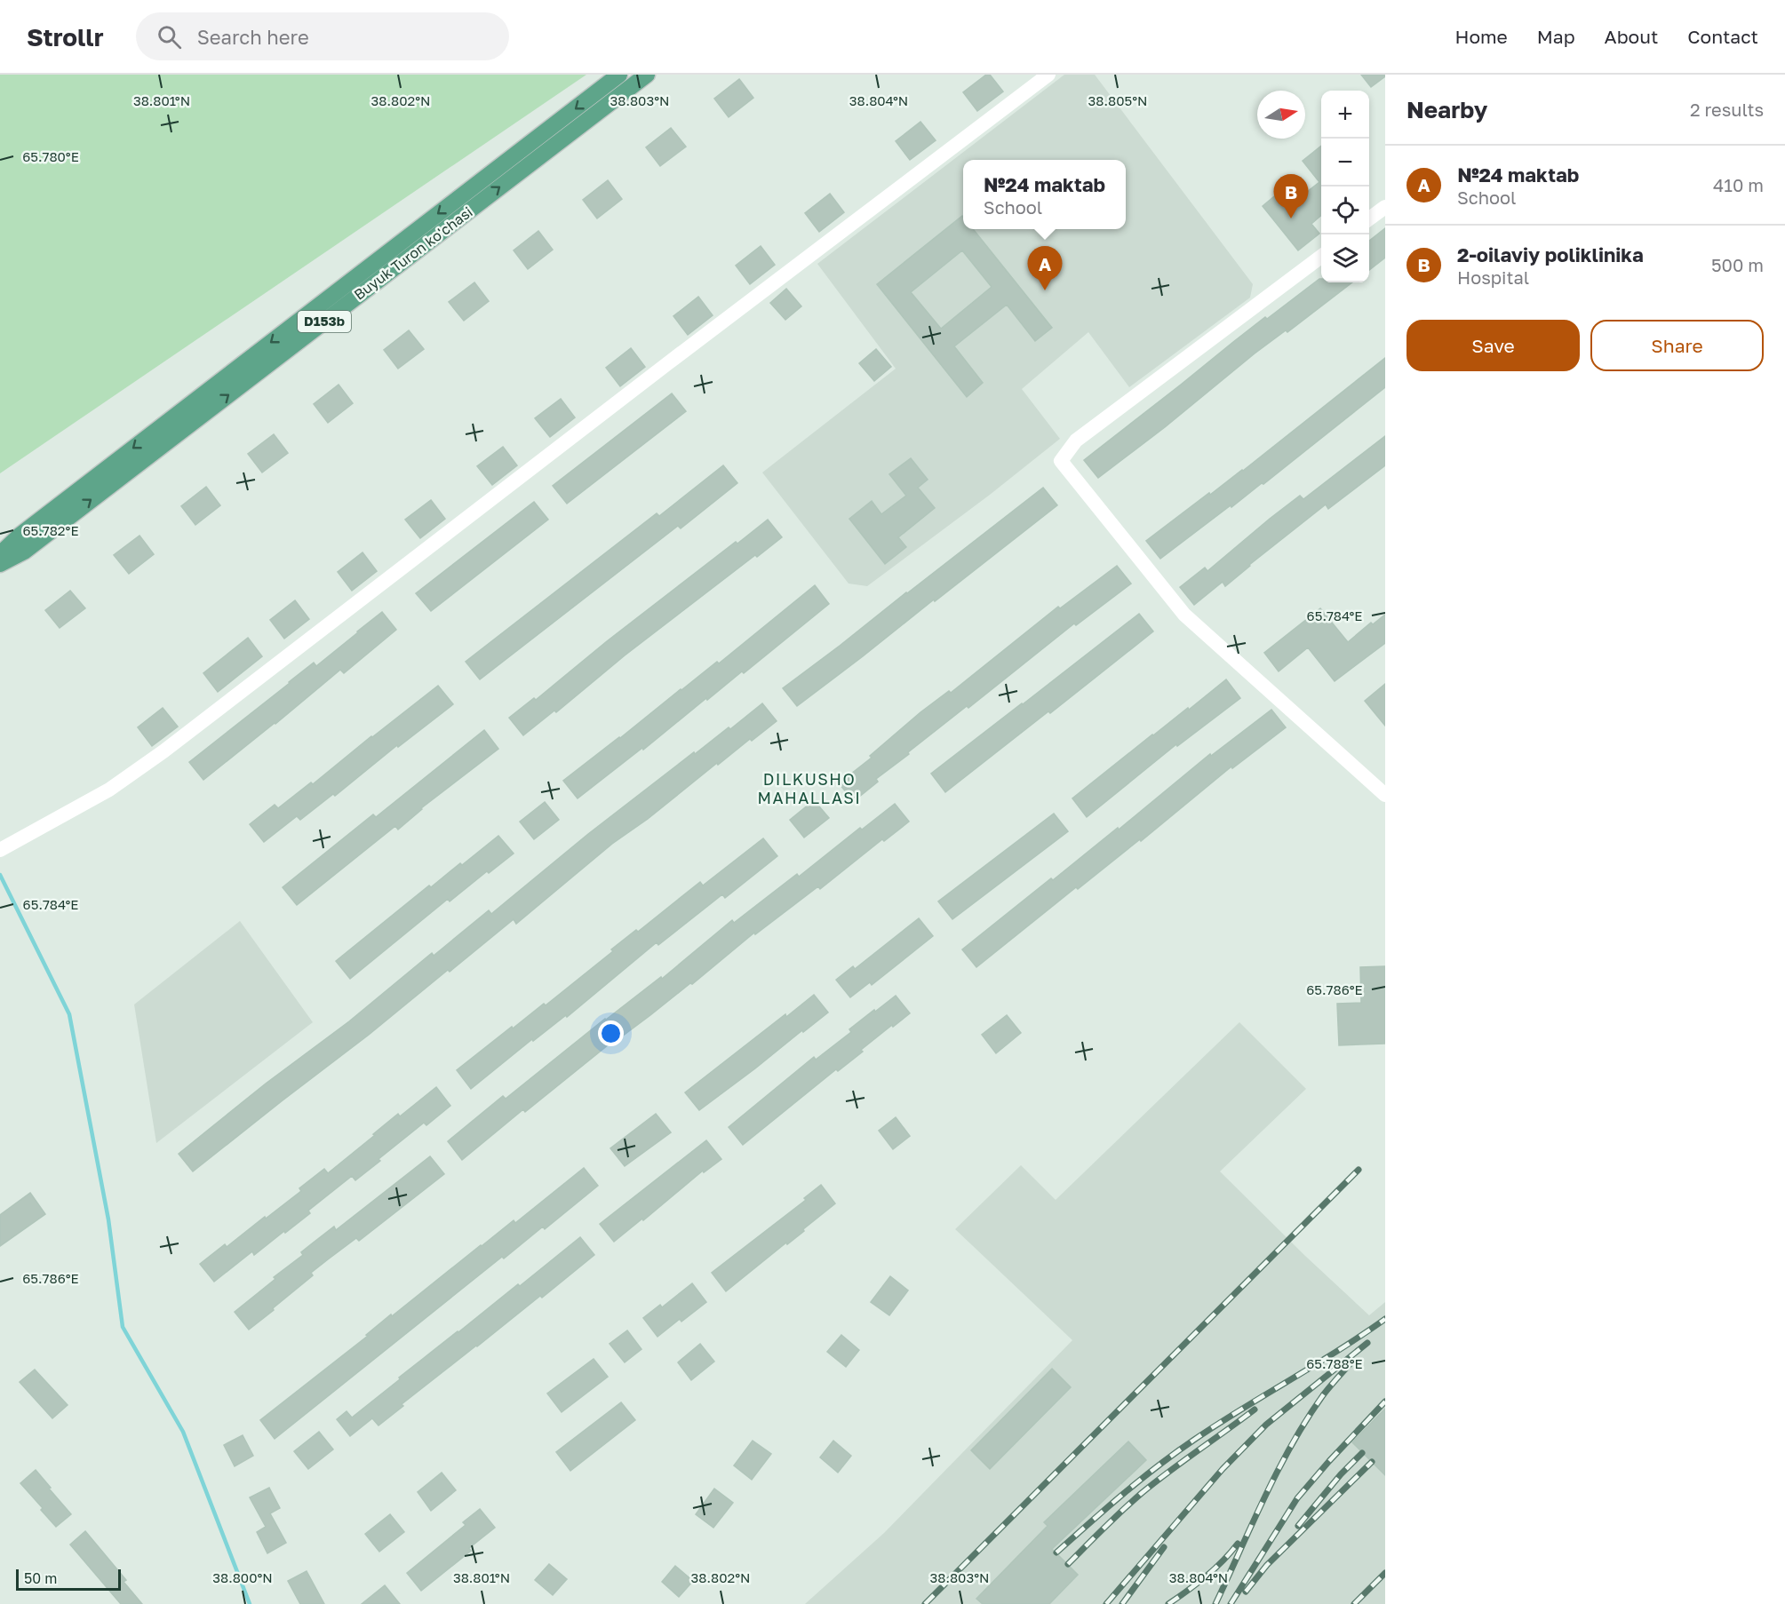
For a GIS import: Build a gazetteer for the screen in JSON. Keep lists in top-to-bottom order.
{
  "streets": {
    "main road": ["Buyuk Turon ko'chasi", "D153b"]
  },
  "districts": ["DILKUSHO MAHALLASI"],
  "scale_bar": "50 m",
  "north": "right",
  "page": {
    "header": "Strollr",
    "search": "Search here",
    "nav": [
      "Home",
      "Map",
      "About",
      "Contact"
    ],
    "heading": ["Nearby", "2 results"],
    "map_buttons": ["+", "−"],
    "list": [
      {
        "mark": "A",
        "name": "№24 maktab",
        "note": "School",
        "value": "410 m"
      },
      {
        "mark": "B",
        "name": "2-oilaviy poliklinika",
        "note": "Hospital",
        "value": "500 m"
      }
    ],
    "popup": ["№24 maktab", "School"],
    "pins": ["B", "A"],
    "buttons": ["Save", "Share"],
    "scale": "50 m"
  },
  "coordinates": [
    "38.801°N",
    "38.802°N",
    "38.803°N",
    "38.804°N",
    "38.805°N",
    "65.780°E",
    "65.782°E",
    "65.784°E",
    "65.786°E",
    "65.788°E",
    "38.800°N"
  ]
}
